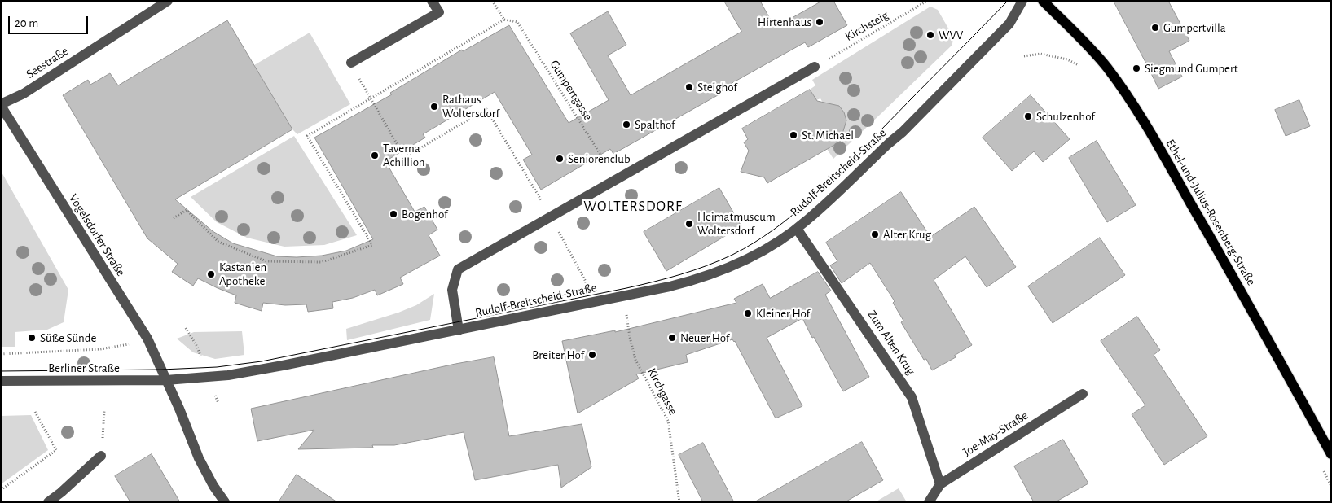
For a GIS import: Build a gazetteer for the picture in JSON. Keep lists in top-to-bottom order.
{
  "streets": {
    "main road": ["Ethel-und-Julius-Rosenberg-Straße"],
    "street": [
      "Seestraße",
      "Rudolf-Breitscheid-Straße",
      "Vogelsdorfer Straße",
      "Zum Alten Krug",
      "Berliner Straße",
      "Joe-May-Straße"
    ],
    "path": ["Kirchsteig", "Gumpertgasse", "Kirchgasse"]
  },
  "crossings": [
    ["Seestraße", "Vogelsdorfer Straße"],
    ["Rudolf-Breitscheid-Straße", "Vogelsdorfer Straße"],
    ["Rudolf-Breitscheid-Straße", "Zum Alten Krug"],
    ["Rudolf-Breitscheid-Straße", "Berliner Straße"],
    ["Vogelsdorfer Straße", "Berliner Straße"],
    ["Zum Alten Krug", "Joe-May-Straße"]
  ],
  "districts": ["WOLTERSDORF"],
  "places": [
    "Hirtenhaus",
    "Gumpertvilla",
    "WVV",
    "Siegmund Gumpert",
    "Steighof",
    "Rathaus Woltersdorf",
    "Schulzenhof",
    "Spalthof",
    "St. Michael",
    "Taverna Achillion",
    "Seniorenclub",
    "Bogenhof",
    "Heimatmuseum Woltersdorf",
    "Alter Krug",
    "Kastanien Apotheke",
    "Kleiner Hof",
    "Süße Sünde",
    "Neuer Hof",
    "Breiter Hof"
  ],
  "scale_bar": "20 m"
}
